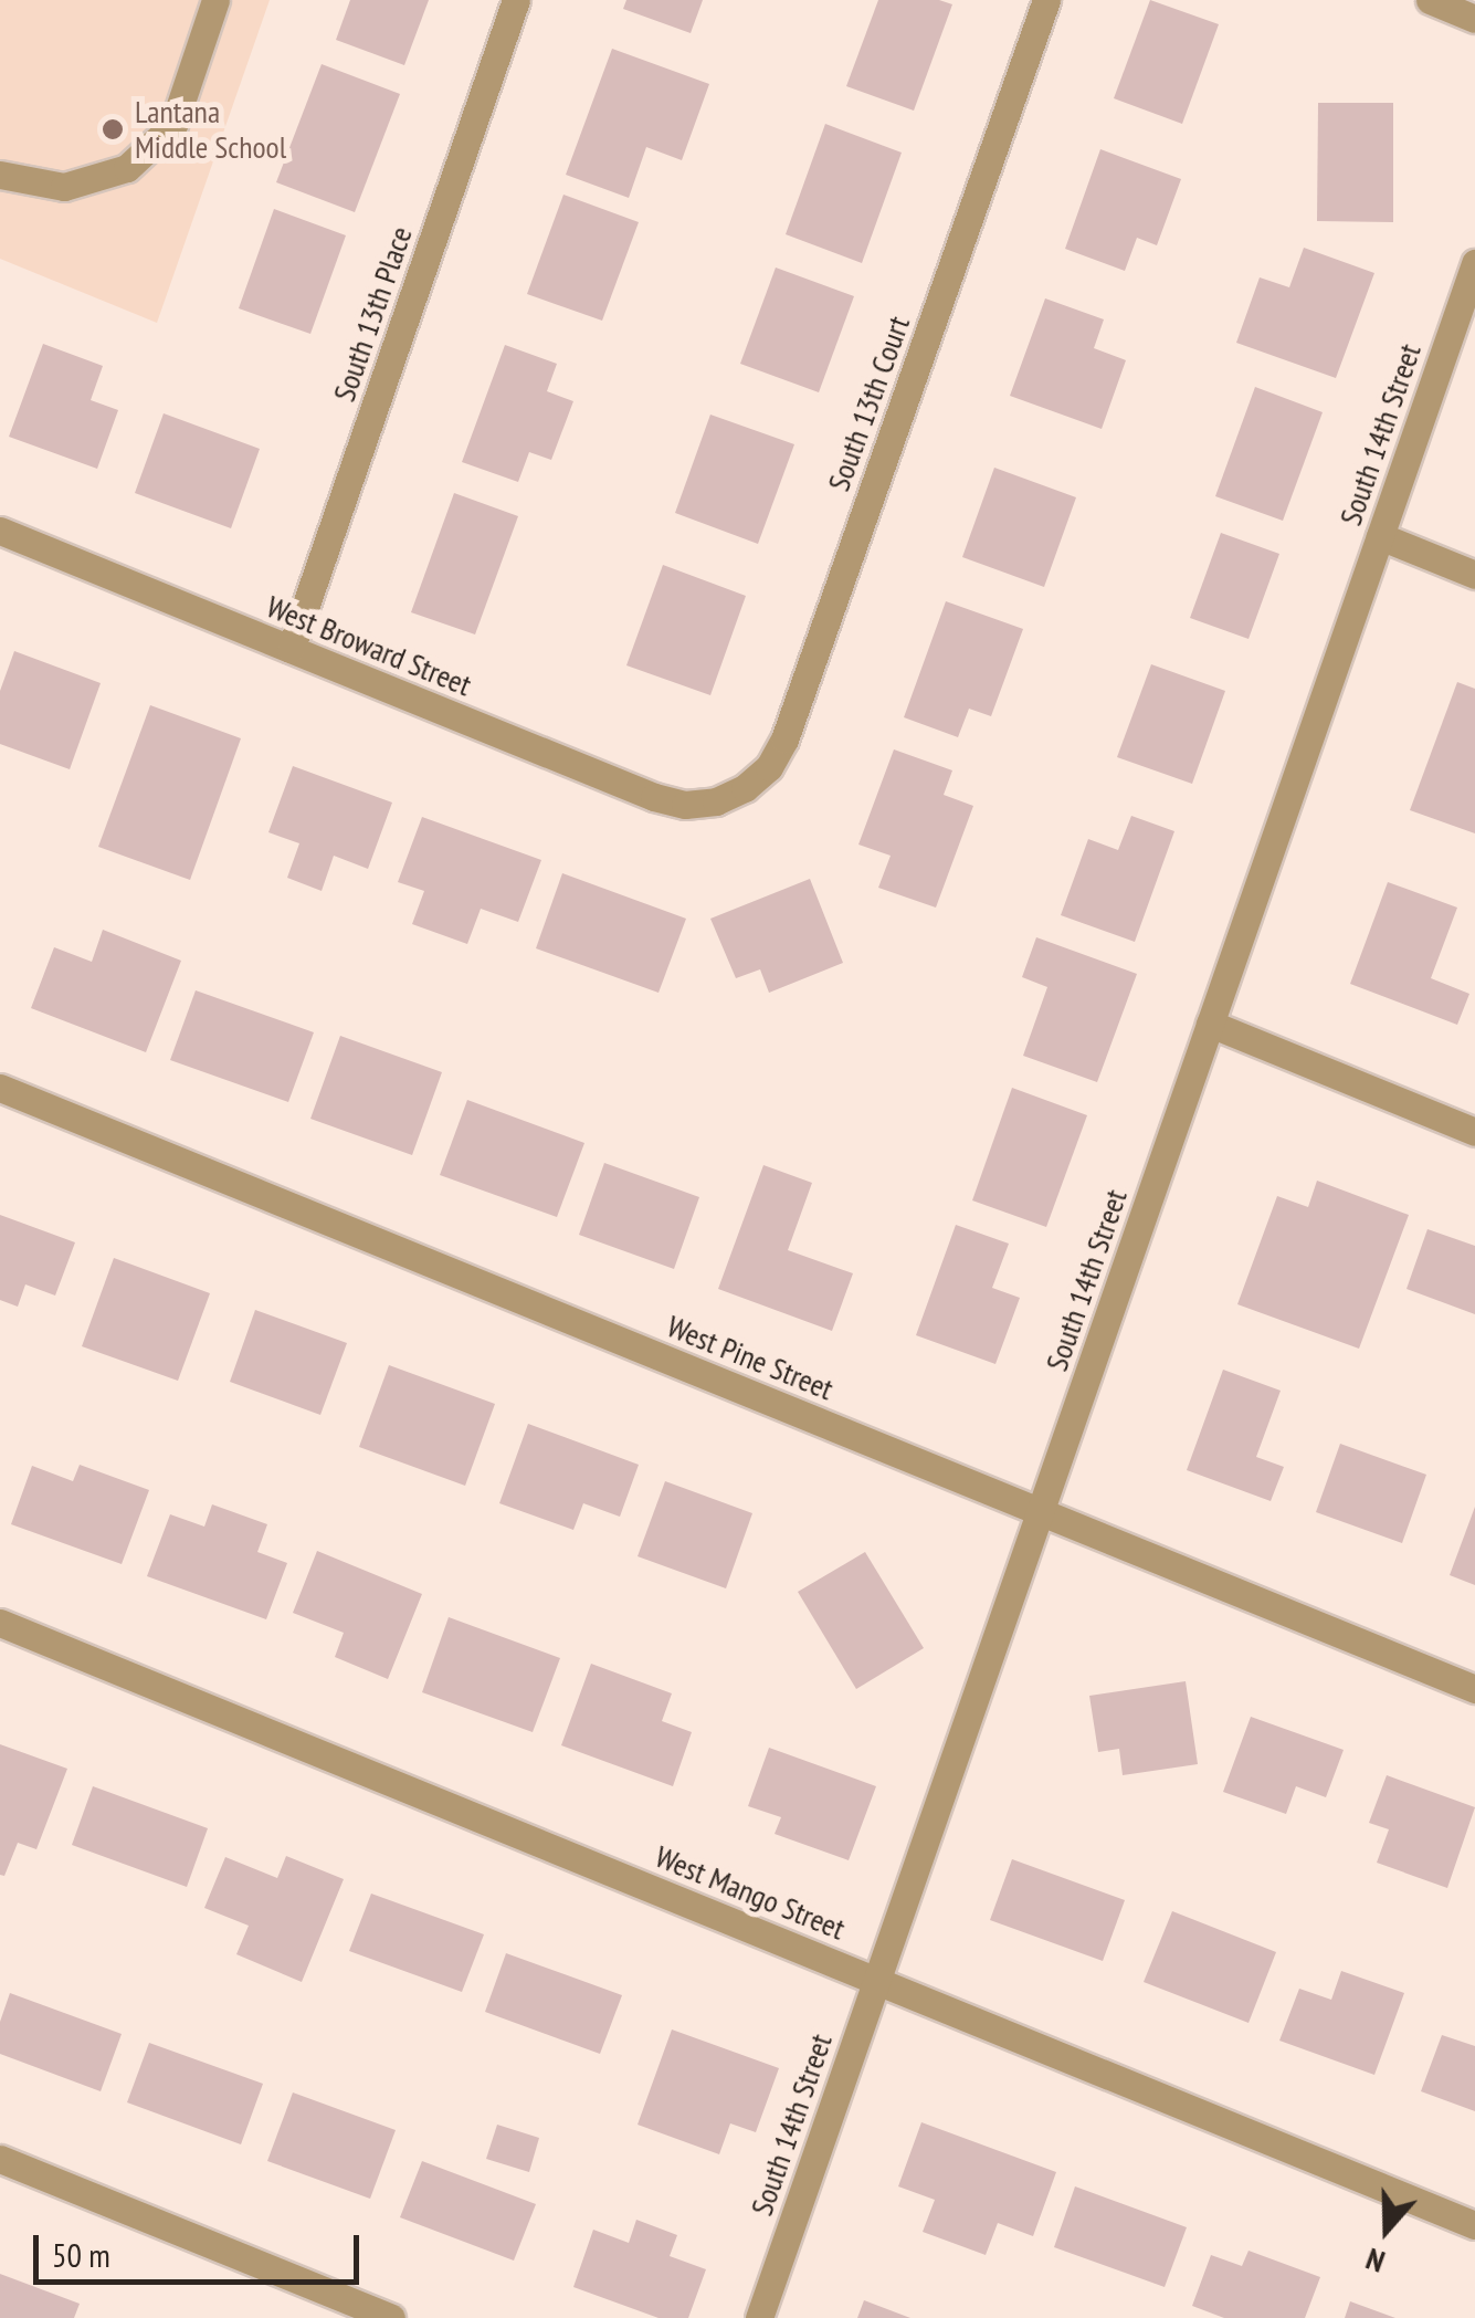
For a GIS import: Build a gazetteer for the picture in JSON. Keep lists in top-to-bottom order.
{
  "streets": {
    "street": [
      "South 13th Place",
      "South 13th Court",
      "South 14th Street",
      "West Broward Street",
      "West Pine Street",
      "West Mango Street"
    ]
  },
  "crossings": [
    ["South 13th Place", "West Broward Street"],
    ["South 13th Court", "West Broward Street"],
    ["South 14th Street", "West Pine Street"],
    ["South 14th Street", "West Mango Street"]
  ],
  "places": ["Lantana Middle School"],
  "scale_bar": "50 m",
  "north": "bottom"
}
